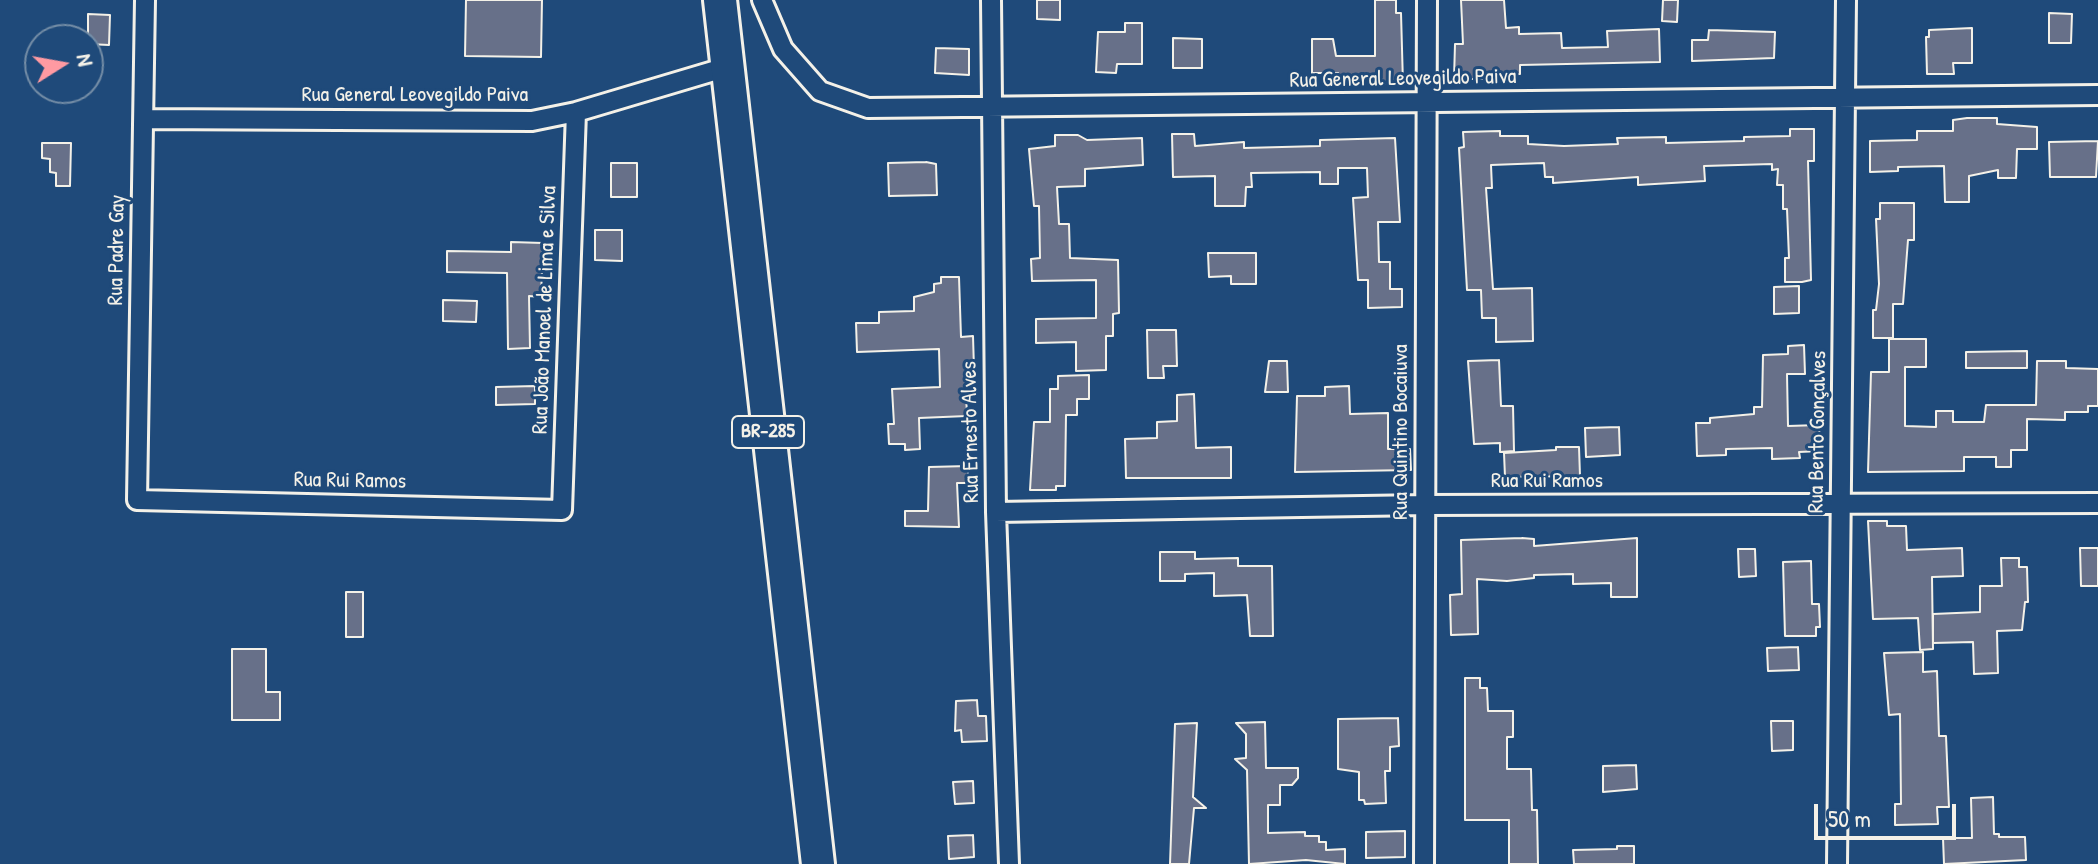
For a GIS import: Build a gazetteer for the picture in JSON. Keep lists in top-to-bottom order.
{
  "streets": {
    "highway": ["BR-285"],
    "street": [
      "Rua General Leovegildo Paiva",
      "Rua Padre Gay",
      "Rua João Manoel de Lima e Silva",
      "Rua Ernesto Alves",
      "Rua Quintino Bocaiuva",
      "Rua Bento Gonçalves",
      "Rua Rui Ramos"
    ]
  },
  "crossings": [
    ["Rua General Leovegildo Paiva", "Rua Padre Gay"],
    ["Rua General Leovegildo Paiva", "Rua João Manoel de Lima e Silva"],
    ["Rua General Leovegildo Paiva", "BR-285"],
    ["Rua General Leovegildo Paiva", "Rua Ernesto Alves"],
    ["Rua General Leovegildo Paiva", "Rua Quintino Bocaiuva"],
    ["Rua General Leovegildo Paiva", "Rua Bento Gonçalves"],
    ["Rua Padre Gay", "Rua Rui Ramos"],
    ["Rua João Manoel de Lima e Silva", "Rua Rui Ramos"],
    ["Rua Ernesto Alves", "Rua Rui Ramos"],
    ["Rua Quintino Bocaiuva", "Rua Rui Ramos"],
    ["Rua Bento Gonçalves", "Rua Rui Ramos"]
  ],
  "scale_bar": "50 m",
  "north": "right"
}
